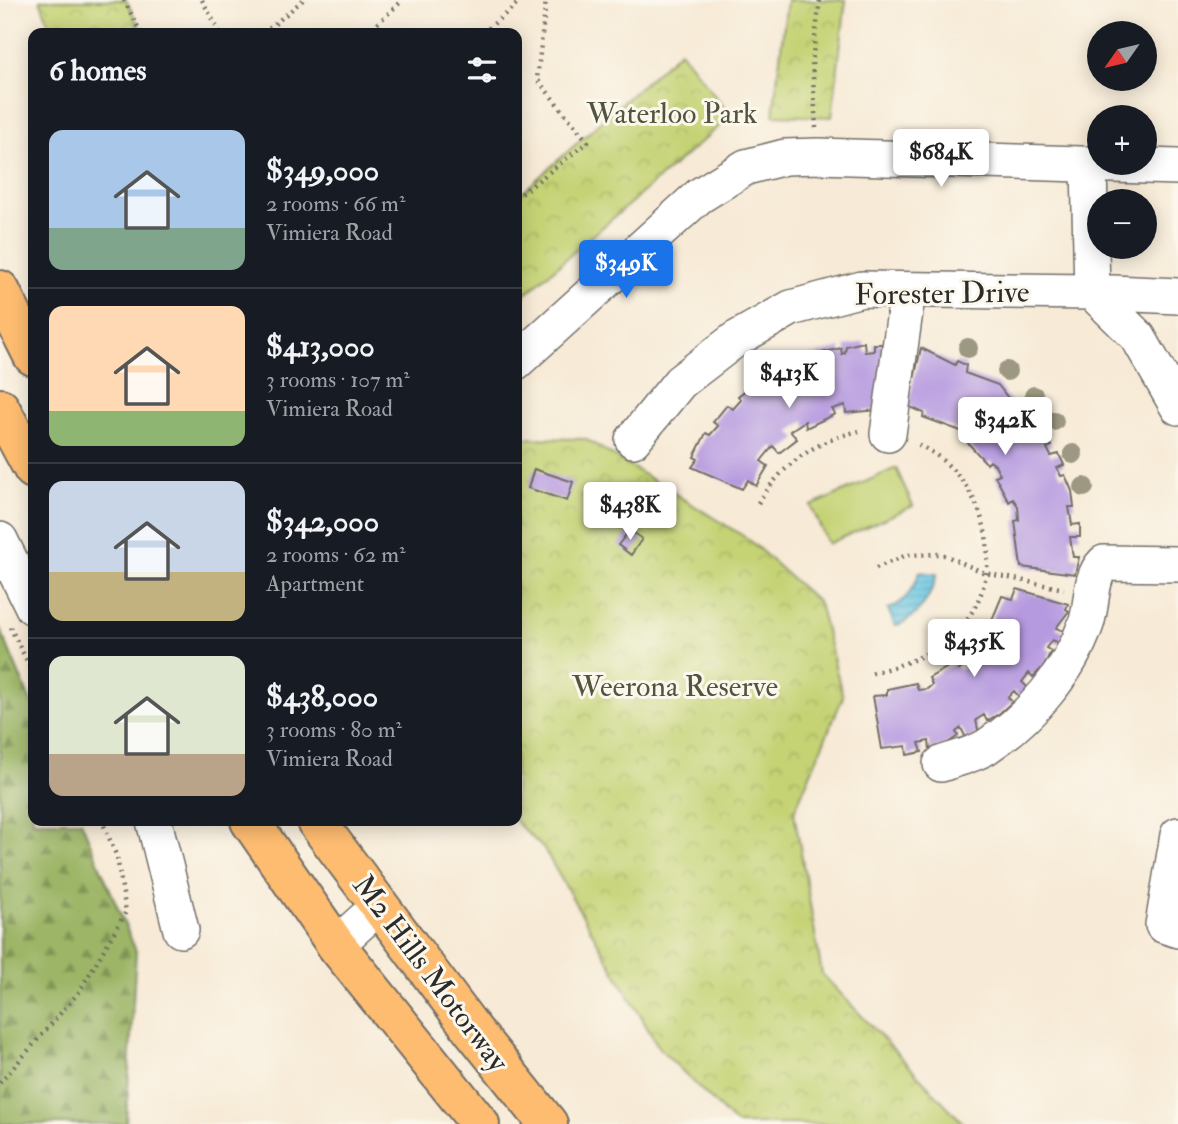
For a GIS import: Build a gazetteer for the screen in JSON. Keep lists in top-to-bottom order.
{
  "streets": {
    "highway": ["M2 Hills Motorway"],
    "street": ["Forester Drive"]
  },
  "parks": ["Waterloo Park", "Weerona Reserve"],
  "north": "bottom left",
  "page": {
    "map_buttons": ["+", "−"],
    "heading": "6 homes",
    "list": [
      {
        "name": "$349,000",
        "note": "2 rooms · 66 m² · Vimiera Road"
      },
      {
        "name": "$413,000",
        "note": "3 rooms · 107 m² · Vimiera Road"
      },
      {
        "name": "$342,000",
        "note": "2 rooms · 62 m² · Apartment"
      },
      {
        "name": "$438,000",
        "note": "3 rooms · 80 m² · Vimiera Road"
      }
    ],
    "price": [
      "$684K",
      "$349K",
      "$413K",
      "$342K",
      "$438K",
      "$435K"
    ]
  }
}
